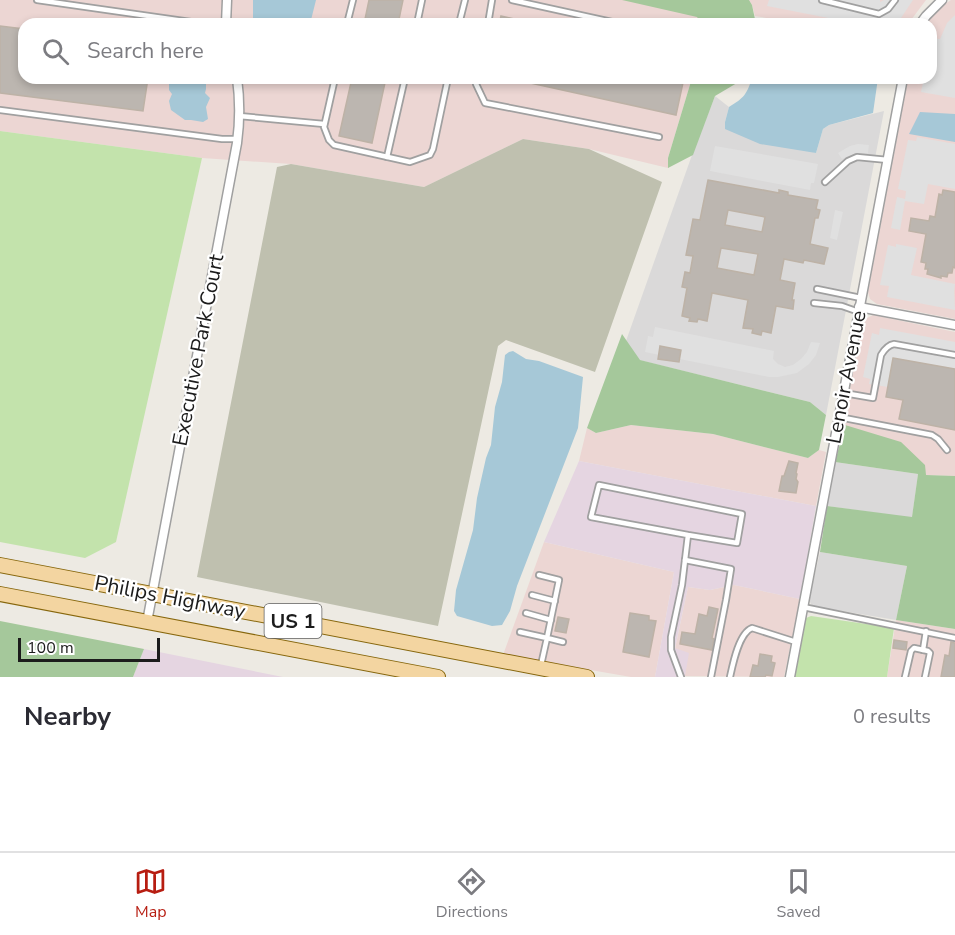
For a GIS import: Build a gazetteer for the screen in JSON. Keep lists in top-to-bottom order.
{
  "streets": {
    "main road": ["Philips Highway", "US 1"],
    "street": ["Executive Park Court", "Lenoir Avenue"]
  },
  "crossings": [
    ["Executive Park Court", "Philips Highway"]
  ],
  "scale_bar": "100 m",
  "page": {
    "search": "Search here",
    "scale": "100 m",
    "heading": ["Nearby", "0 results"],
    "nav": ["Map", "Directions", "Saved"]
  }
}
